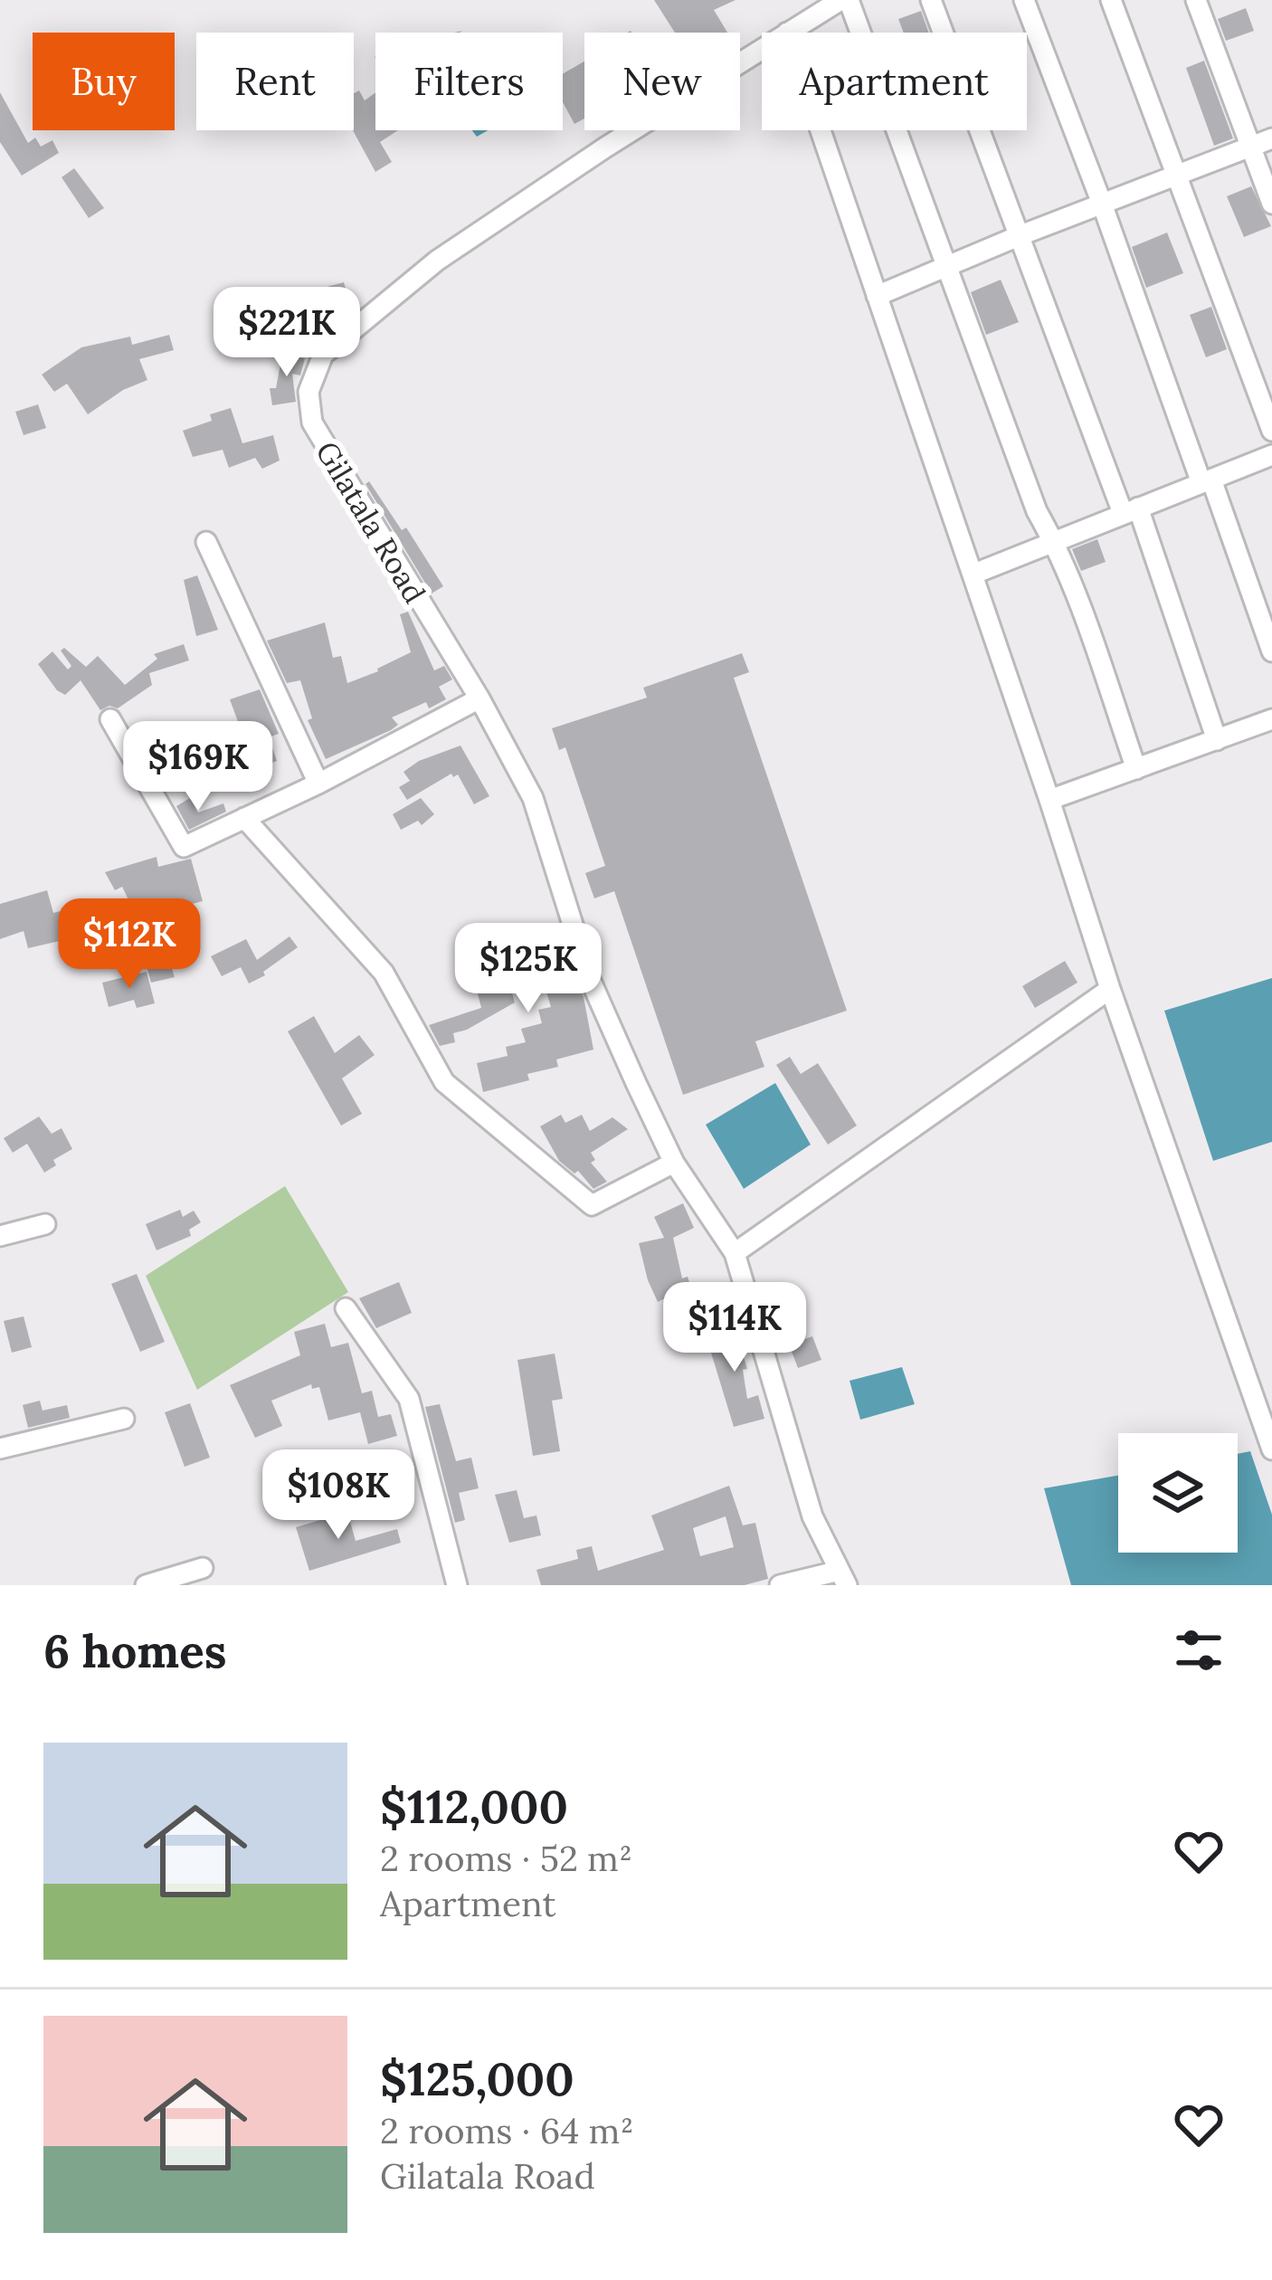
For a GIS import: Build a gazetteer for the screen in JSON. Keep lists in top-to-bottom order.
{
  "streets": {
    "street": ["Gilatala Road"]
  },
  "page": {
    "chip": [
      "Buy",
      "Rent",
      "Filters",
      "New",
      "Apartment"
    ],
    "price": [
      "$221K",
      "$169K",
      "$112K",
      "$125K",
      "$114K",
      "$108K"
    ],
    "heading": "6 homes",
    "list": [
      {
        "name": "$112,000",
        "note": "2 rooms · 52 m² · Apartment"
      },
      {
        "name": "$125,000",
        "note": "2 rooms · 64 m² · Gilatala Road"
      }
    ]
  }
}
